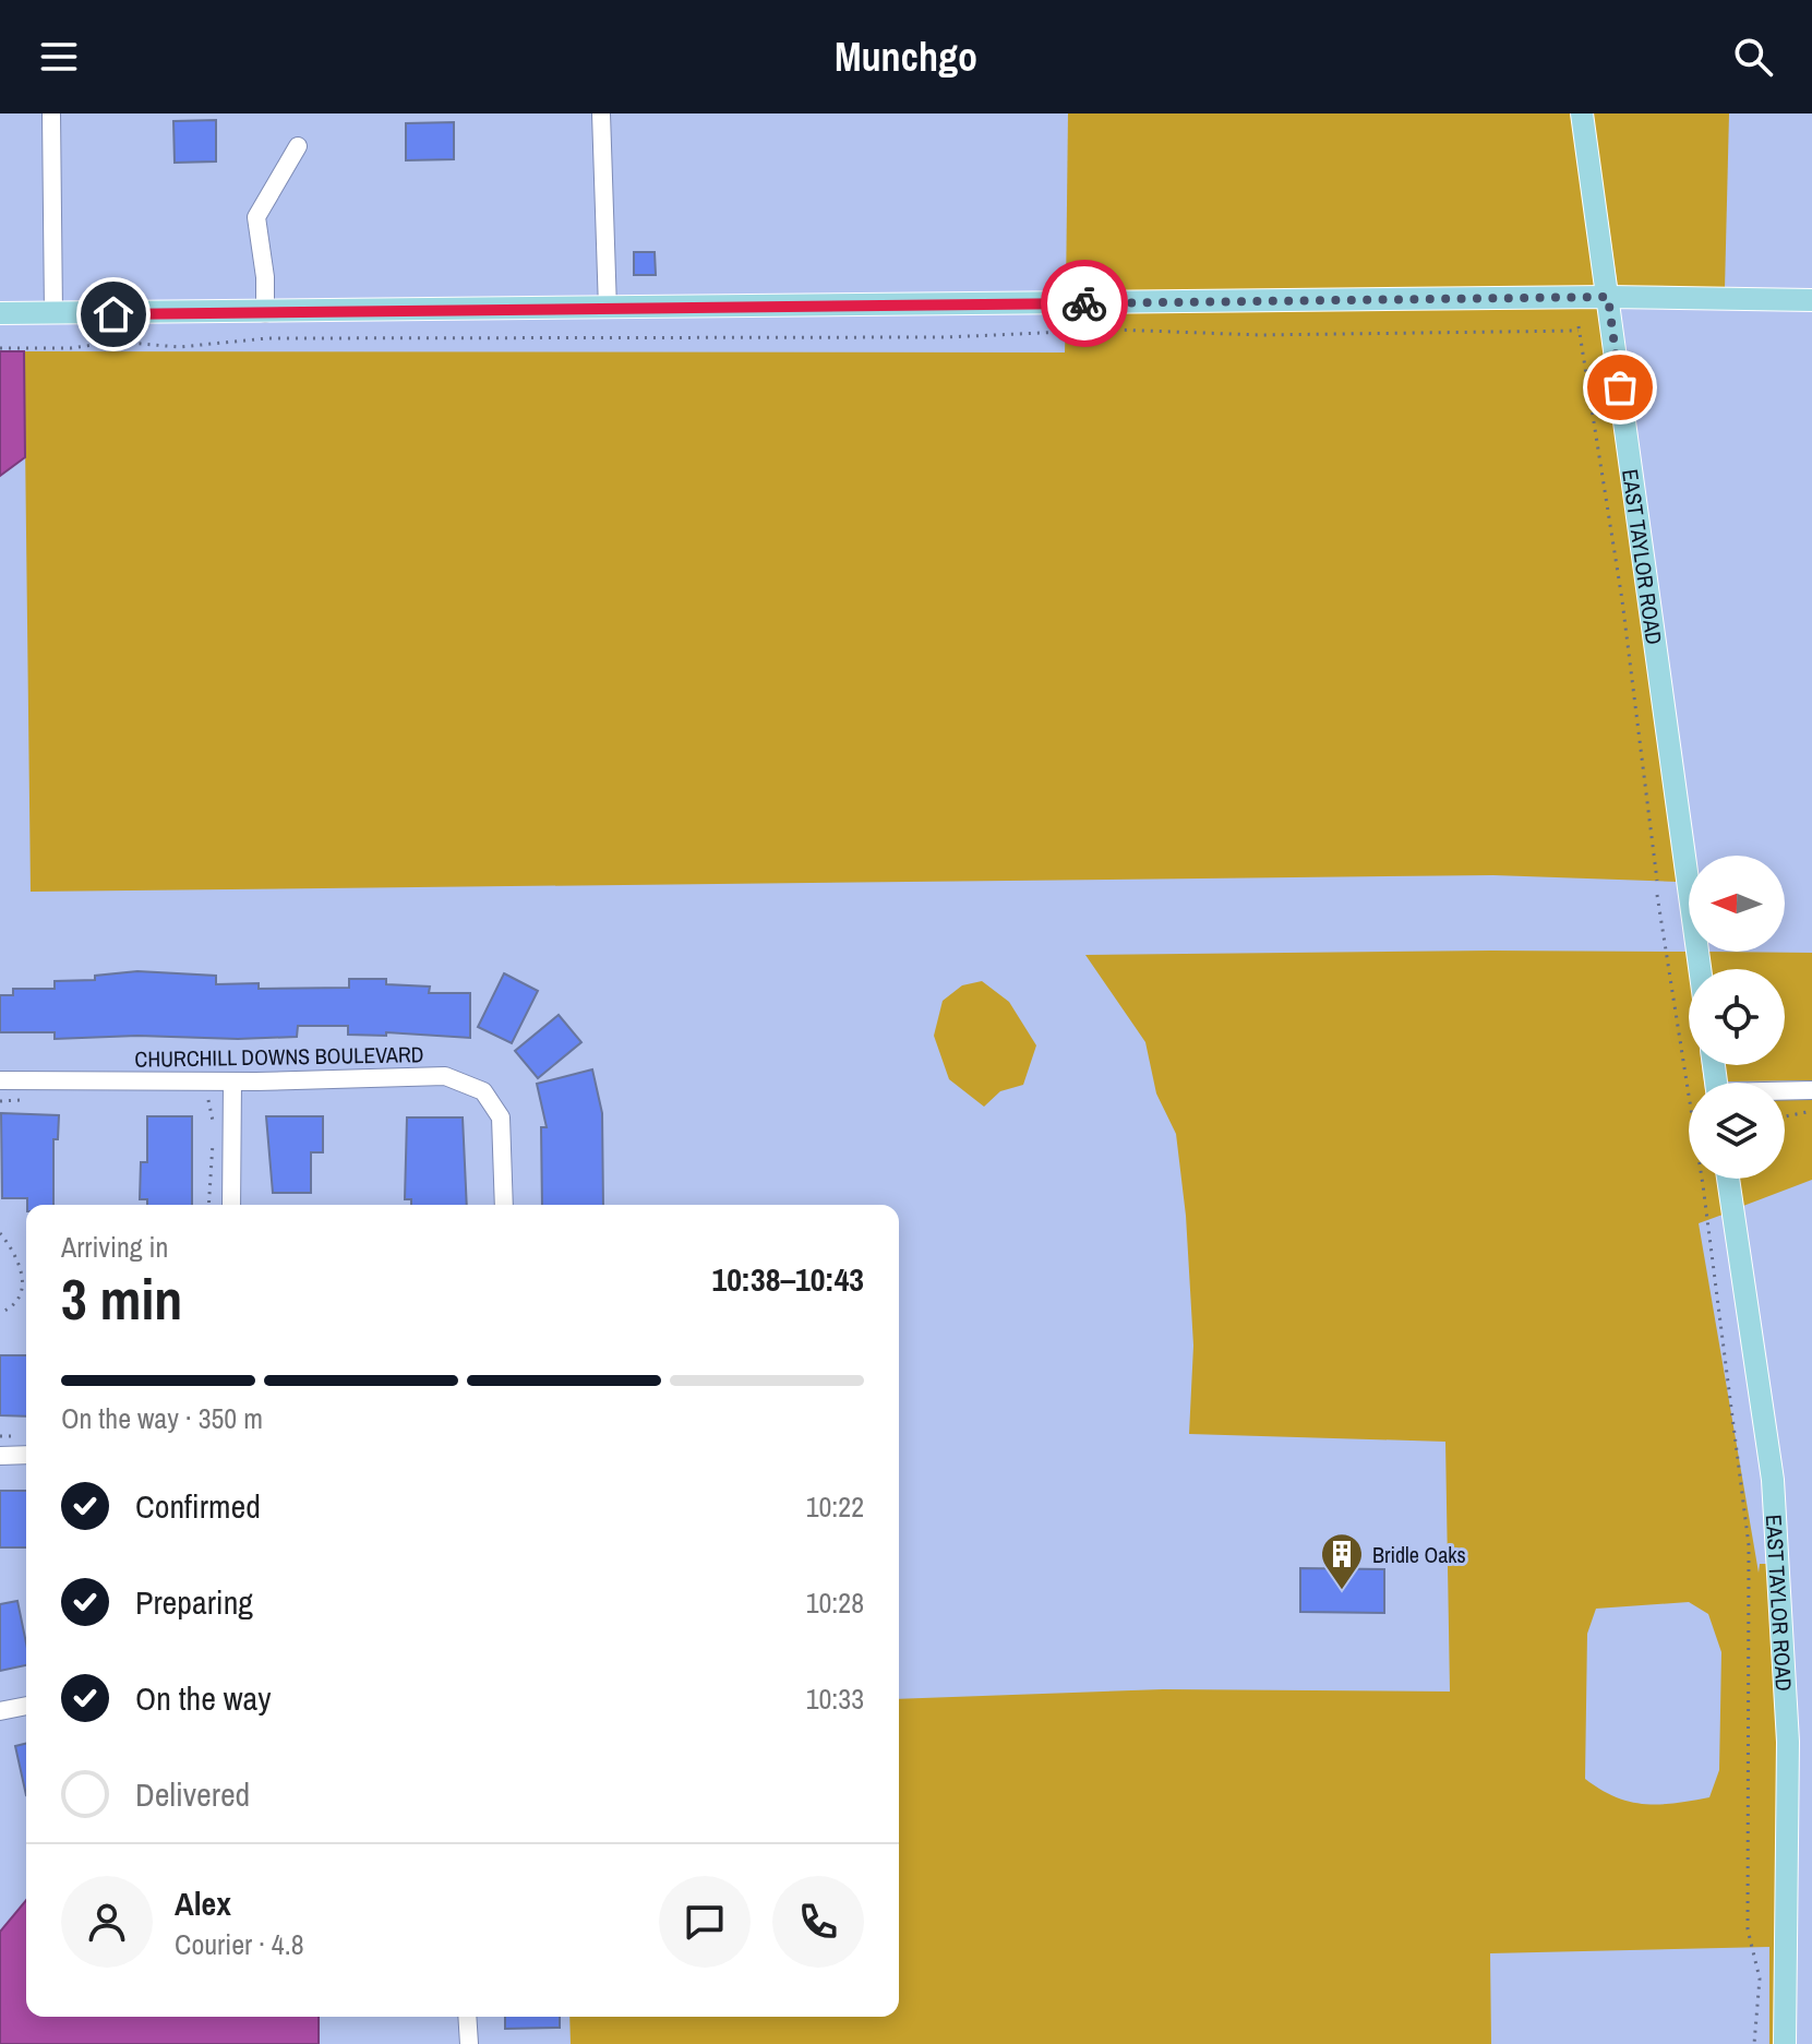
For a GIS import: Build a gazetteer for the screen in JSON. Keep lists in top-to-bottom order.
{
  "streets": {
    "main road": ["EAST TAYLOR ROAD"],
    "street": ["CHURCHILL DOWNS BOULEVARD"]
  },
  "places": {
    "building": ["Bridle Oaks"]
  },
  "north": "left",
  "page": {
    "header": "Munchgo",
    "heading": ["3 min", "Arriving in", "10:38–10:43"],
    "panel": ["Alex", "Courier · 4.8"],
    "bar": "On the way · 350 m",
    "list": [
      ["Confirmed", "10:22"],
      ["Preparing", "10:28"],
      ["On the way", "10:33"],
      "Delivered"
    ]
  }
}
